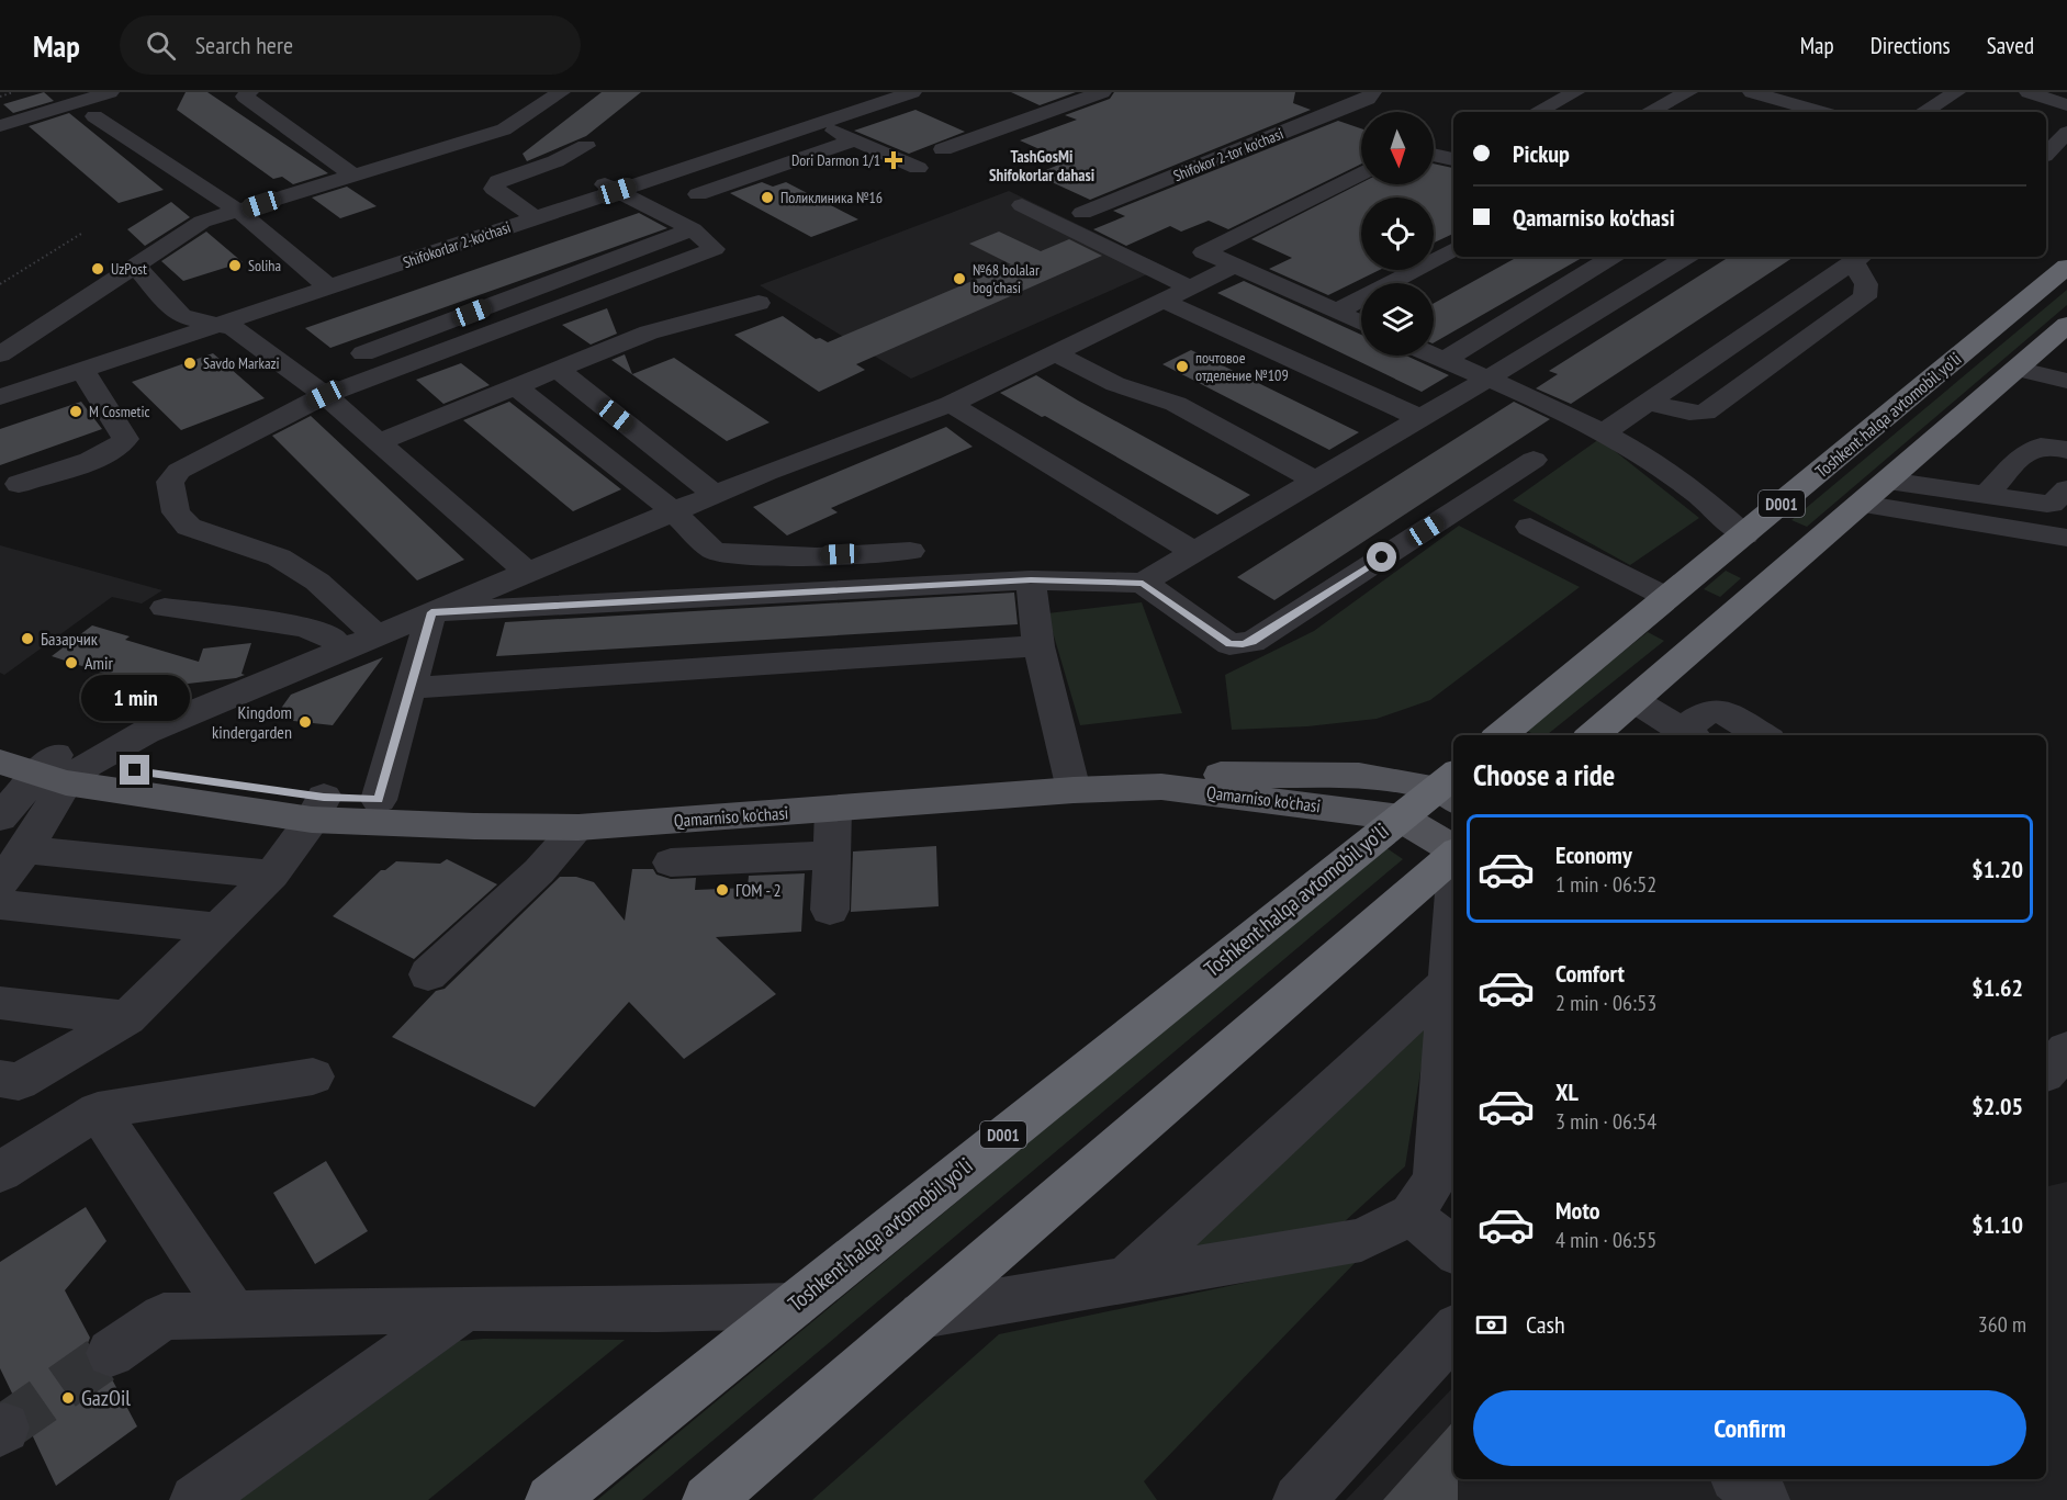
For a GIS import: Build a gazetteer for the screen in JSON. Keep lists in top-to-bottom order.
{
  "streets": {
    "highway": ["Toshkent halqa avtomobil yo'li", "D001"],
    "main road": ["Qamarniso ko'chasi"],
    "street": ["Shifokor 2-tor ko'chasi", "Shifokorlar 2-ko'chasi"]
  },
  "crossings": [
    ["Toshkent halqa avtomobil yo'li", "Qamarniso ko'chasi"]
  ],
  "districts": ["TashGosMi Shifokorlar dahasi"],
  "places": {
    "health": ["Dori Darmon 1/1"],
    "other": [
      "Поликлиника №16",
      "Soliha",
      "UzPost",
      "№68 bolalar bog'chasi",
      "Savdo Markazi",
      "почтовое отделение №109",
      "M Cosmetic",
      "Базарчик",
      "Amir",
      "Kingdom kindergarden",
      "ГОМ - 2",
      "GazOil"
    ]
  },
  "north": "bottom",
  "page": {
    "header": "Map",
    "search": "Search here",
    "nav": ["Map", "Directions", "Saved"],
    "banner": ["Pickup", "Qamarniso ko'chasi"],
    "bubble": "1 min",
    "heading": "Choose a ride",
    "list": [
      {
        "name": "Economy",
        "note": "1 min · 06:52",
        "value": "$1.20"
      },
      {
        "name": "Comfort",
        "note": "2 min · 06:53",
        "value": "$1.62"
      },
      {
        "name": "XL",
        "note": "3 min · 06:54",
        "value": "$2.05"
      },
      {
        "name": "Moto",
        "note": "4 min · 06:55",
        "value": "$1.10"
      }
    ],
    "pay": ["Cash", "360 m"],
    "buttons": "Confirm"
  }
}
